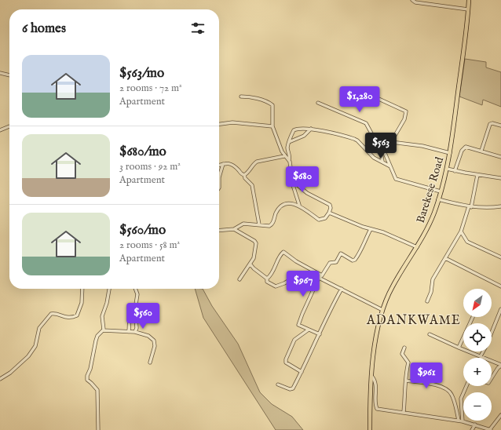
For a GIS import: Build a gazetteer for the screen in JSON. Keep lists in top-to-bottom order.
{
  "streets": {
    "main road": ["Barekese Road"]
  },
  "districts": ["ADANKWAME"],
  "north": "bottom left",
  "page": {
    "heading": "6 homes",
    "list": [
      {
        "name": "$563/mo",
        "note": "2 rooms · 72 m² · Apartment"
      },
      {
        "name": "$680/mo",
        "note": "3 rooms · 92 m² · Apartment"
      },
      {
        "name": "$560/mo",
        "note": "2 rooms · 58 m² · Apartment"
      }
    ],
    "price": [
      "$1,280",
      "$563",
      "$680",
      "$967",
      "$560",
      "$961"
    ],
    "map_buttons": ["+", "−"]
  }
}
